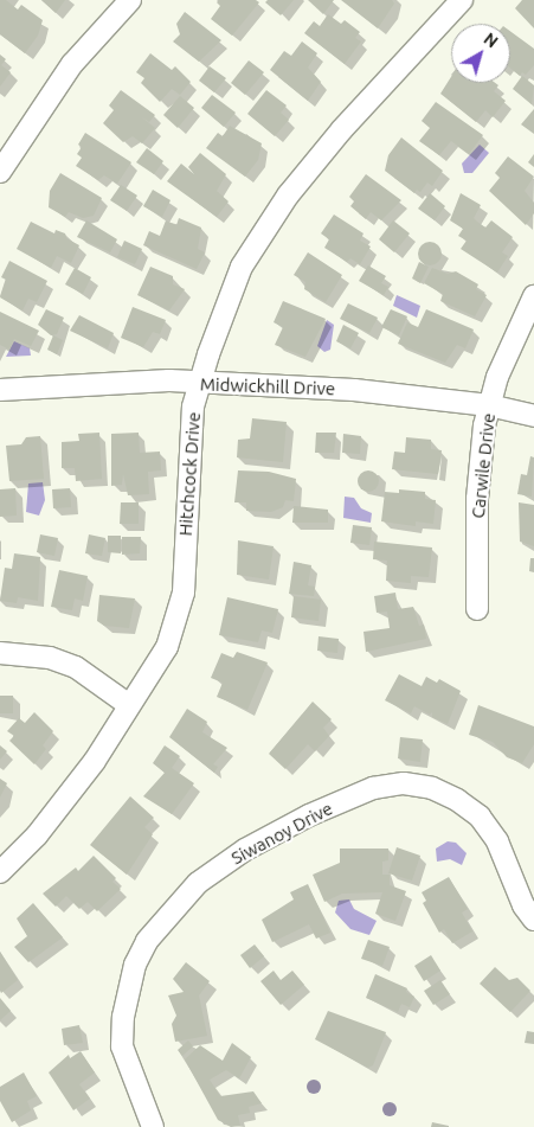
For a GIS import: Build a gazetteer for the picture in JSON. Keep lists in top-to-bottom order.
{
  "streets": {
    "street": [
      "Midwickhill Drive",
      "Carwile Drive",
      "Hitchcock Drive",
      "Siwanoy Drive"
    ]
  },
  "crossings": [
    ["Midwickhill Drive", "Carwile Drive"],
    ["Midwickhill Drive", "Hitchcock Drive"]
  ],
  "north": "top right"
}
